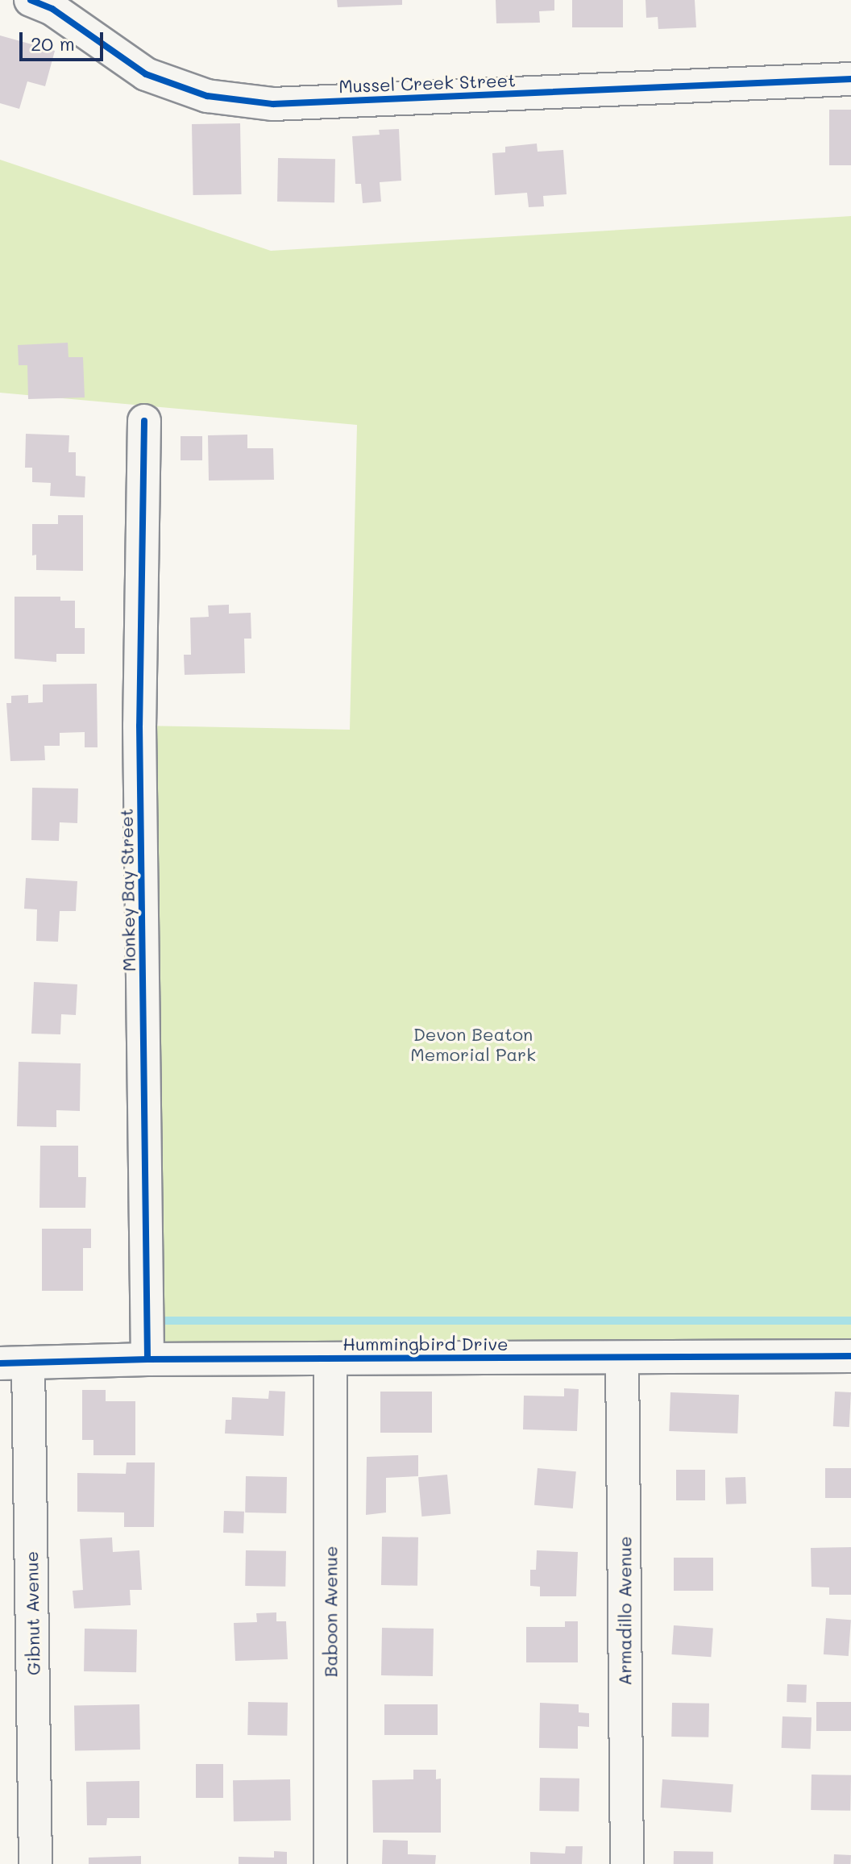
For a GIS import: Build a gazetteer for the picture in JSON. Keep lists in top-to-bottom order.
{
  "streets": {
    "street": [
      "Mussel Creek Street",
      "Monkey Bay Street",
      "Hummingbird Drive",
      "Armadillo Avenue",
      "Baboon Avenue",
      "Gibnut Avenue"
    ]
  },
  "crossings": [
    ["Monkey Bay Street", "Hummingbird Drive"],
    ["Hummingbird Drive", "Armadillo Avenue"],
    ["Hummingbird Drive", "Baboon Avenue"],
    ["Hummingbird Drive", "Gibnut Avenue"]
  ],
  "parks": ["Devon Beaton Memorial Park"],
  "scale_bar": "20 m"
}
